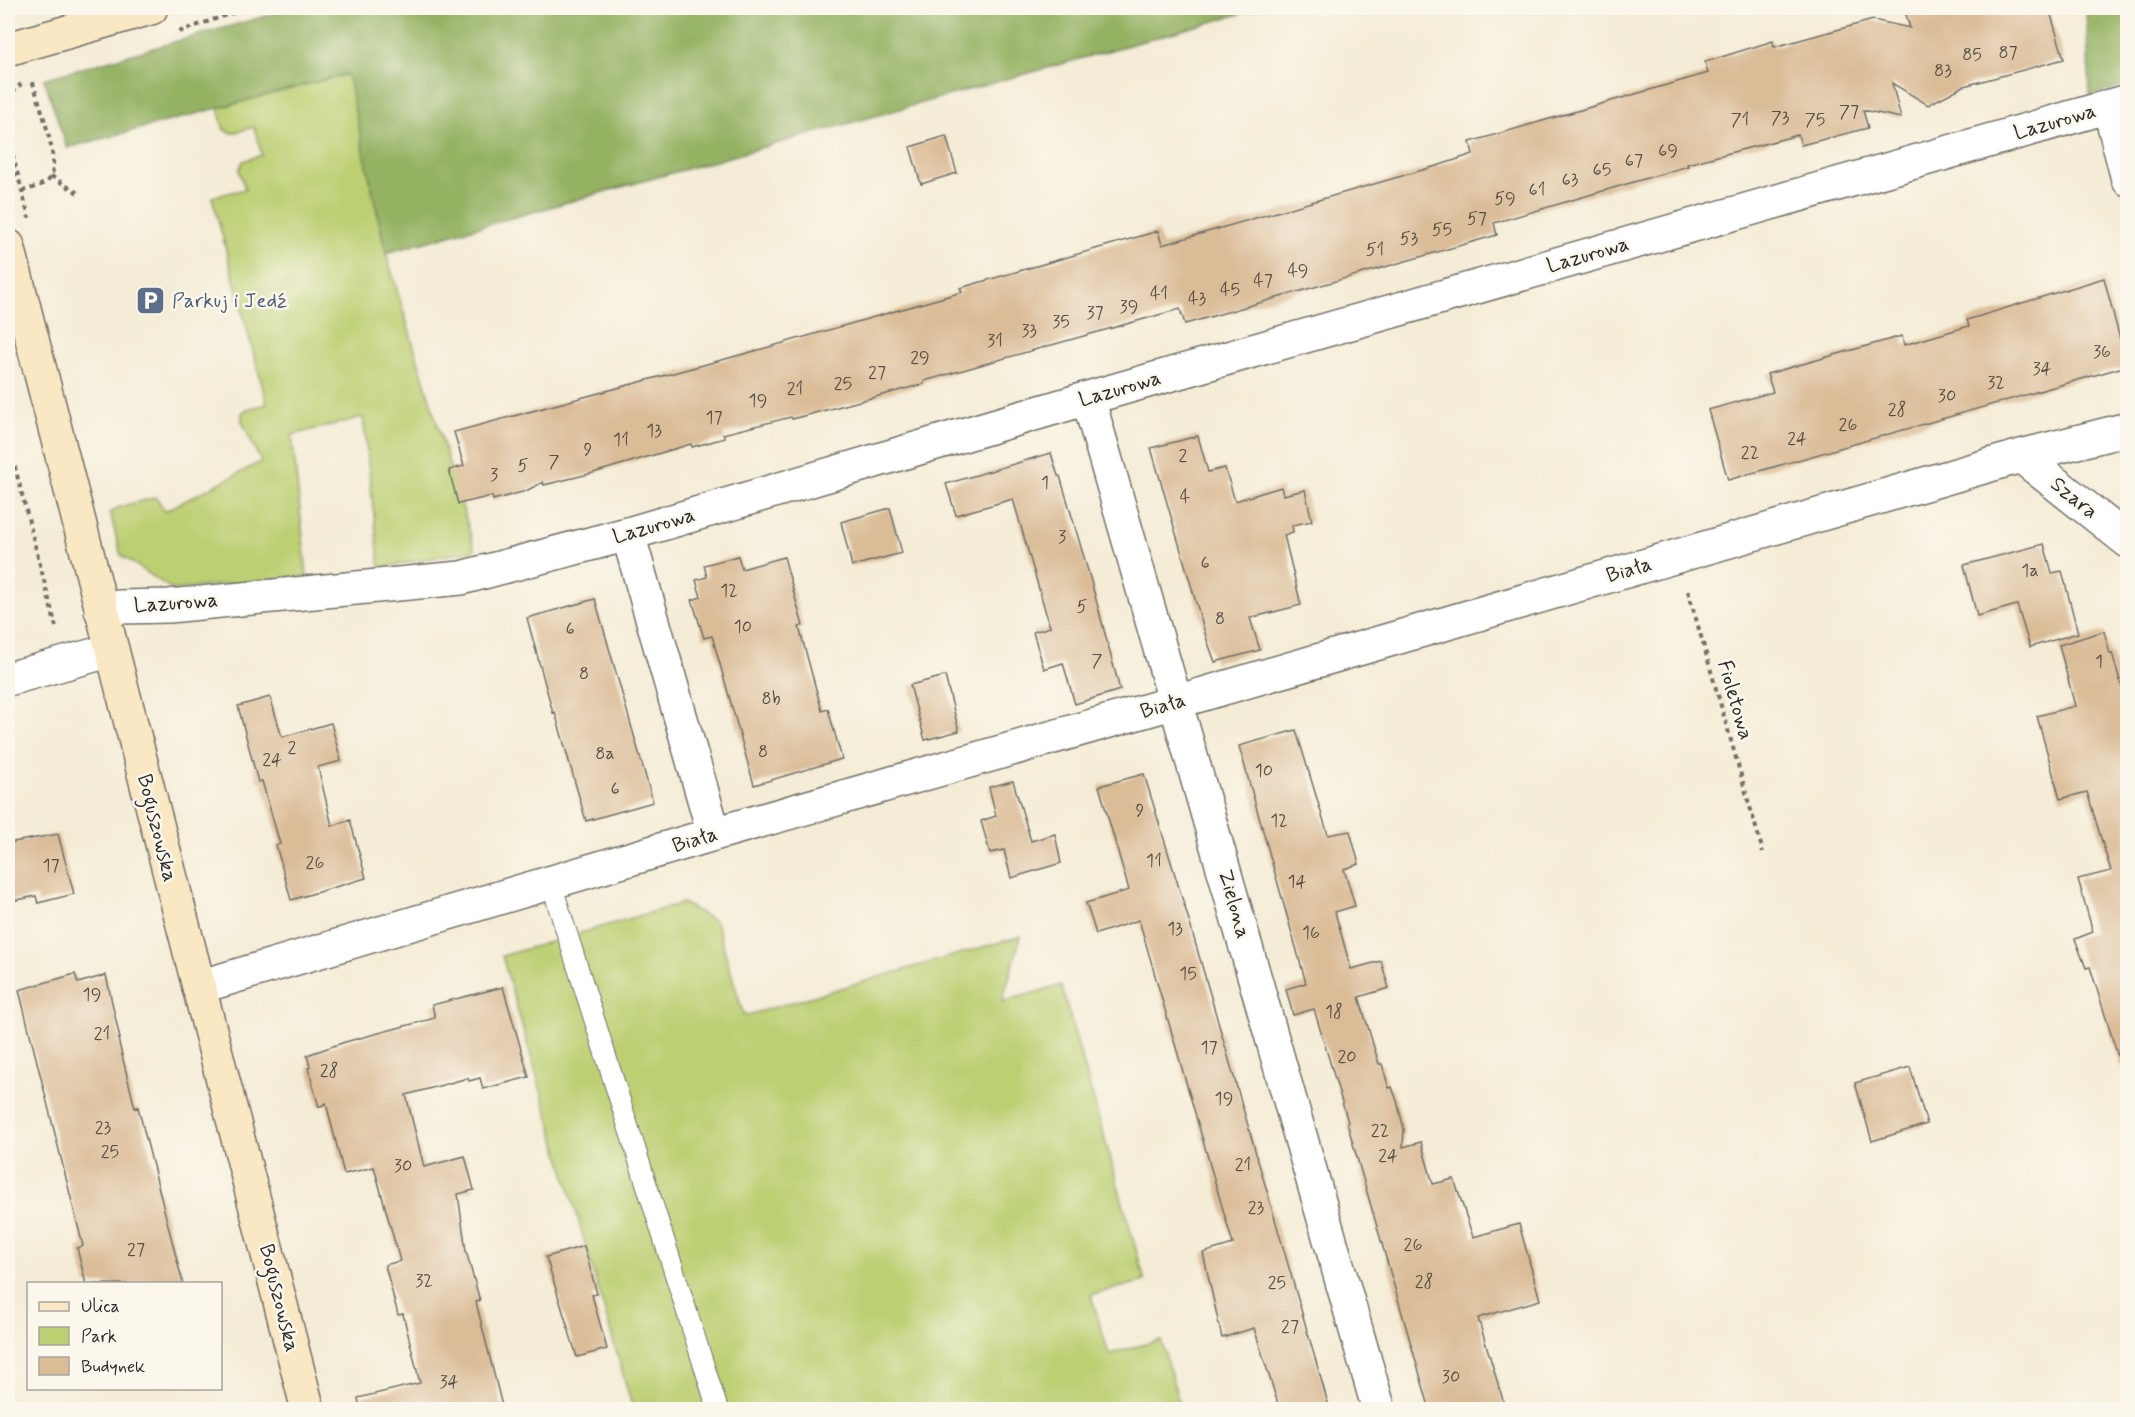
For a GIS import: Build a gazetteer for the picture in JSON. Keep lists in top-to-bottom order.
{
  "streets": {
    "street": [
      "Lazurowa",
      "Szara",
      "Biała",
      "Boguszowska",
      "Zielona"
    ],
    "path": ["Fioletowa"]
  },
  "crossings": [
    ["Lazurowa", "Boguszowska"],
    ["Lazurowa", "Zielona"],
    ["Szara", "Biała"],
    ["Biała", "Fioletowa"],
    ["Biała", "Boguszowska"],
    ["Biała", "Zielona"]
  ],
  "places": {
    "parking": ["Parkuj i Jedź"]
  },
  "house_numbers": [
    "87",
    "85",
    "83",
    "77",
    "73",
    "71",
    "75",
    "69",
    "67",
    "65",
    "63",
    "61",
    "59",
    "57",
    "55",
    "53",
    "51",
    "49",
    "47",
    "45",
    "41",
    "43",
    "39",
    "37",
    "35",
    "33",
    "31",
    "36",
    "29",
    "34",
    "27",
    "32",
    "25",
    "21",
    "30",
    "19",
    "28",
    "17",
    "26",
    "13",
    "24",
    "11",
    "9",
    "22",
    "2",
    "7",
    "5",
    "3",
    "1",
    "4",
    "3",
    "6",
    "1a",
    "12",
    "5",
    "8",
    "10",
    "6",
    "7",
    "1",
    "8",
    "8b",
    "2",
    "8",
    "8a",
    "24",
    "10",
    "6",
    "9",
    "12",
    "11",
    "26",
    "17",
    "14",
    "13",
    "16",
    "15",
    "19",
    "18",
    "21",
    "17",
    "20",
    "28",
    "19",
    "23",
    "22",
    "25",
    "24",
    "21",
    "30",
    "23",
    "26",
    "27",
    "32",
    "28",
    "25",
    "27",
    "30",
    "34"
  ],
  "legend": ["Ulica", "Park", "Budynek"]
}
